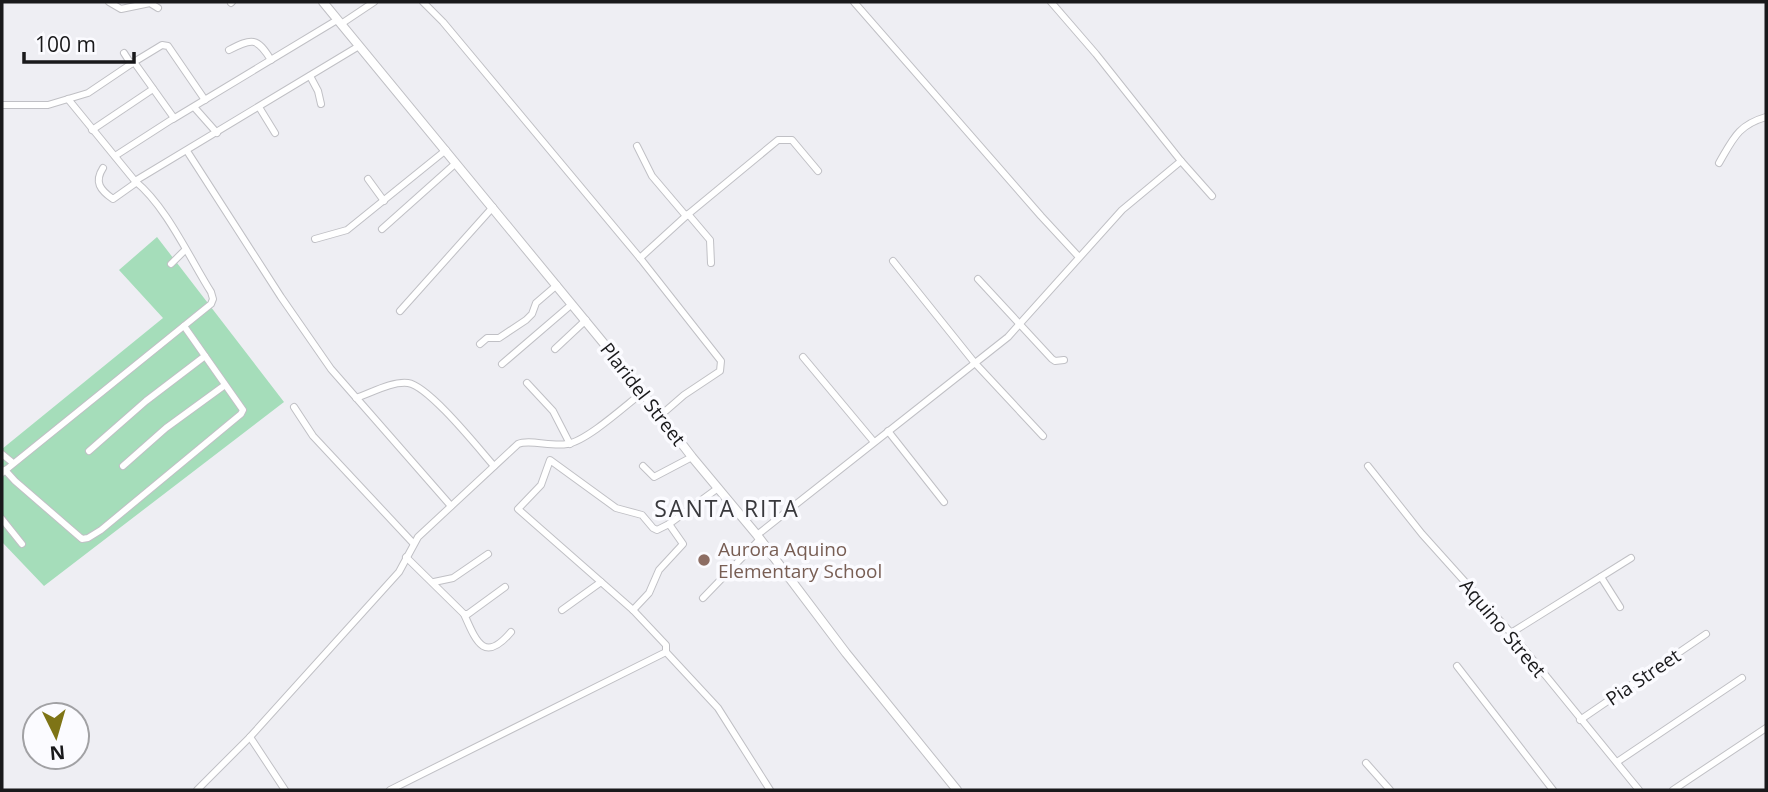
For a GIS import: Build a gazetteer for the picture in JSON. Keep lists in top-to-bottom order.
{
  "streets": {
    "street": ["Plaridel Street", "Aquino Street", "Pia Street"]
  },
  "crossings": [
    ["Aquino Street", "Pia Street"]
  ],
  "districts": ["SANTA RITA"],
  "places": ["Aurora Aquino Elementary School"],
  "scale_bar": "100 m",
  "north": "bottom"
}
